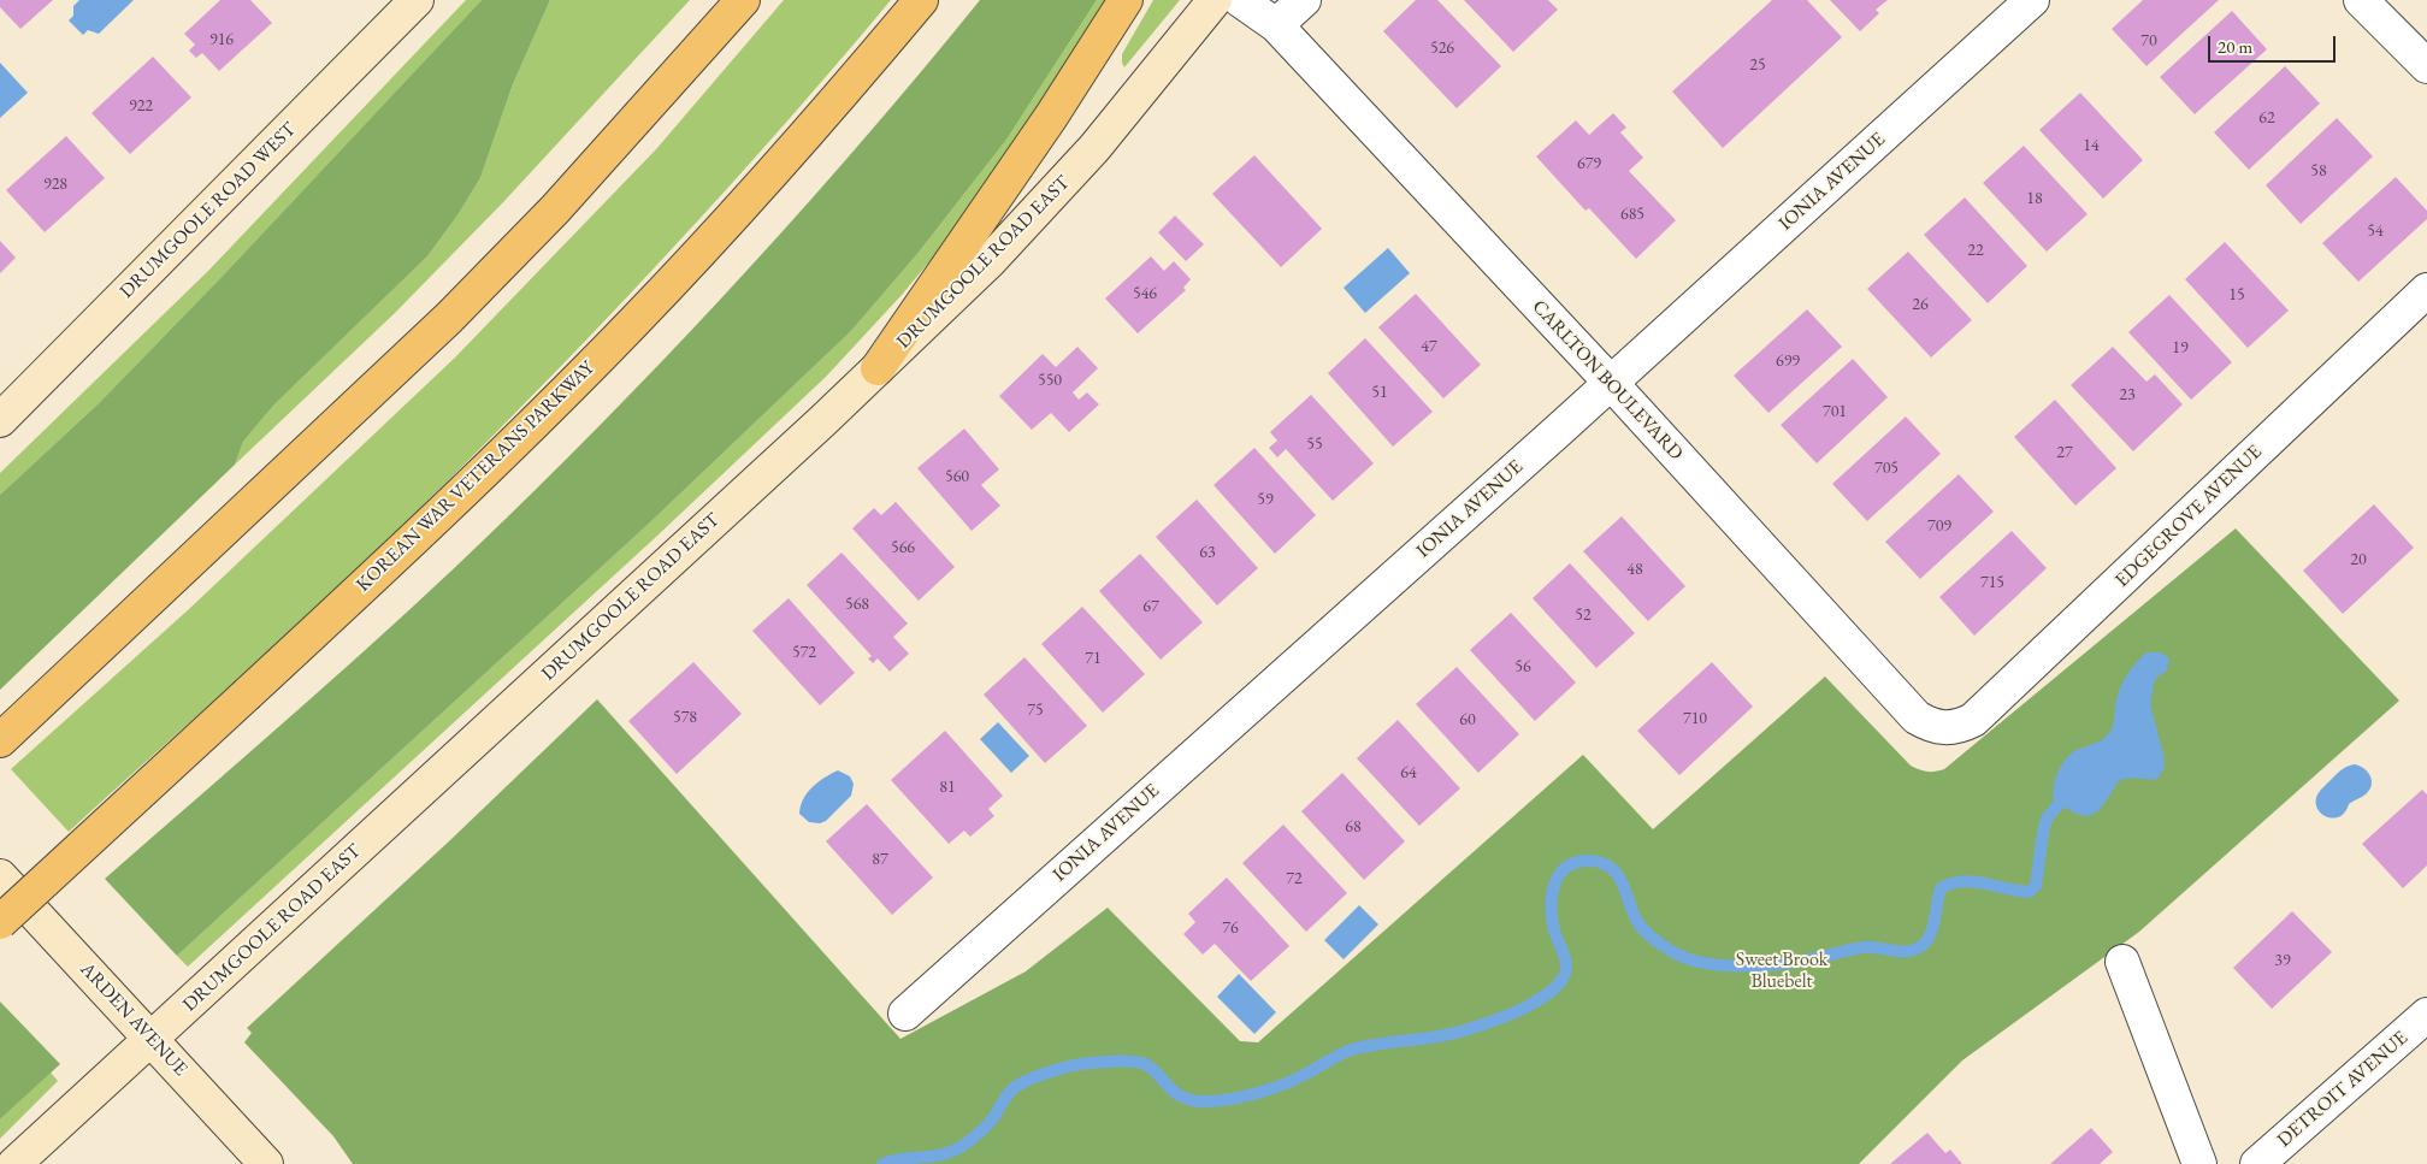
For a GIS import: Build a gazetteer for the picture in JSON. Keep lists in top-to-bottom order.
{
  "streets": {
    "highway": ["KOREAN WAR VETERANS PARKWAY"],
    "main road": ["DRUMGOOLE ROAD WEST", "DRUMGOOLE ROAD EAST", "ARDEN AVENUE"],
    "street": [
      "IONIA AVENUE",
      "CARLTON BOULEVARD",
      "EDGEGROVE AVENUE",
      "DETROIT AVENUE"
    ]
  },
  "crossings": [
    ["IONIA AVENUE", "CARLTON BOULEVARD"],
    ["DRUMGOOLE ROAD EAST", "ARDEN AVENUE"],
    ["CARLTON BOULEVARD", "EDGEGROVE AVENUE"]
  ],
  "parks": ["Sweet Brook Bluebelt"],
  "house_numbers": [
    "916",
    "70",
    "526",
    "25",
    "922",
    "62",
    "14",
    "679",
    "58",
    "928",
    "18",
    "685",
    "54",
    "22",
    "546",
    "15",
    "26",
    "47",
    "19",
    "699",
    "550",
    "51",
    "23",
    "701",
    "55",
    "27",
    "705",
    "560",
    "59",
    "709",
    "566",
    "63",
    "20",
    "48",
    "715",
    "568",
    "67",
    "52",
    "572",
    "71",
    "56",
    "75",
    "578",
    "710",
    "60",
    "64",
    "81",
    "68",
    "87",
    "72",
    "76",
    "39"
  ],
  "scale_bar": "20 m"
}
